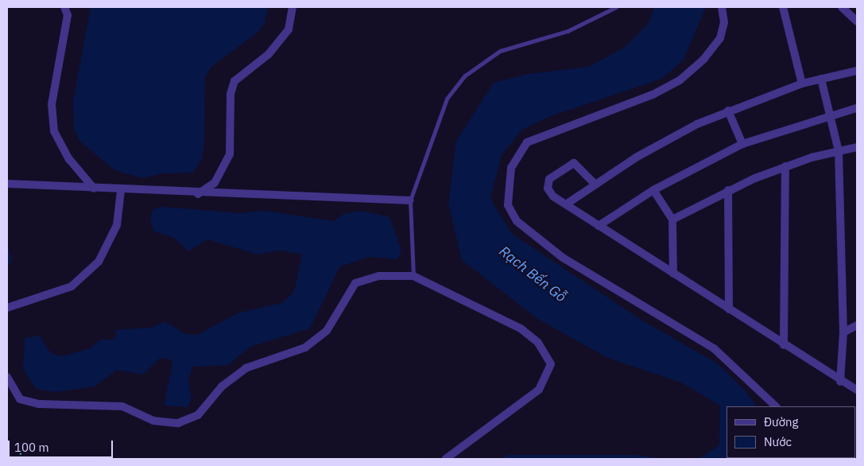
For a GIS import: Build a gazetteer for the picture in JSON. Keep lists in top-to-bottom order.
{
  "water": ["Rạch Bến Gỗ"],
  "legend": ["Đường", "Nước"],
  "scale_bar": "100 m"
}
